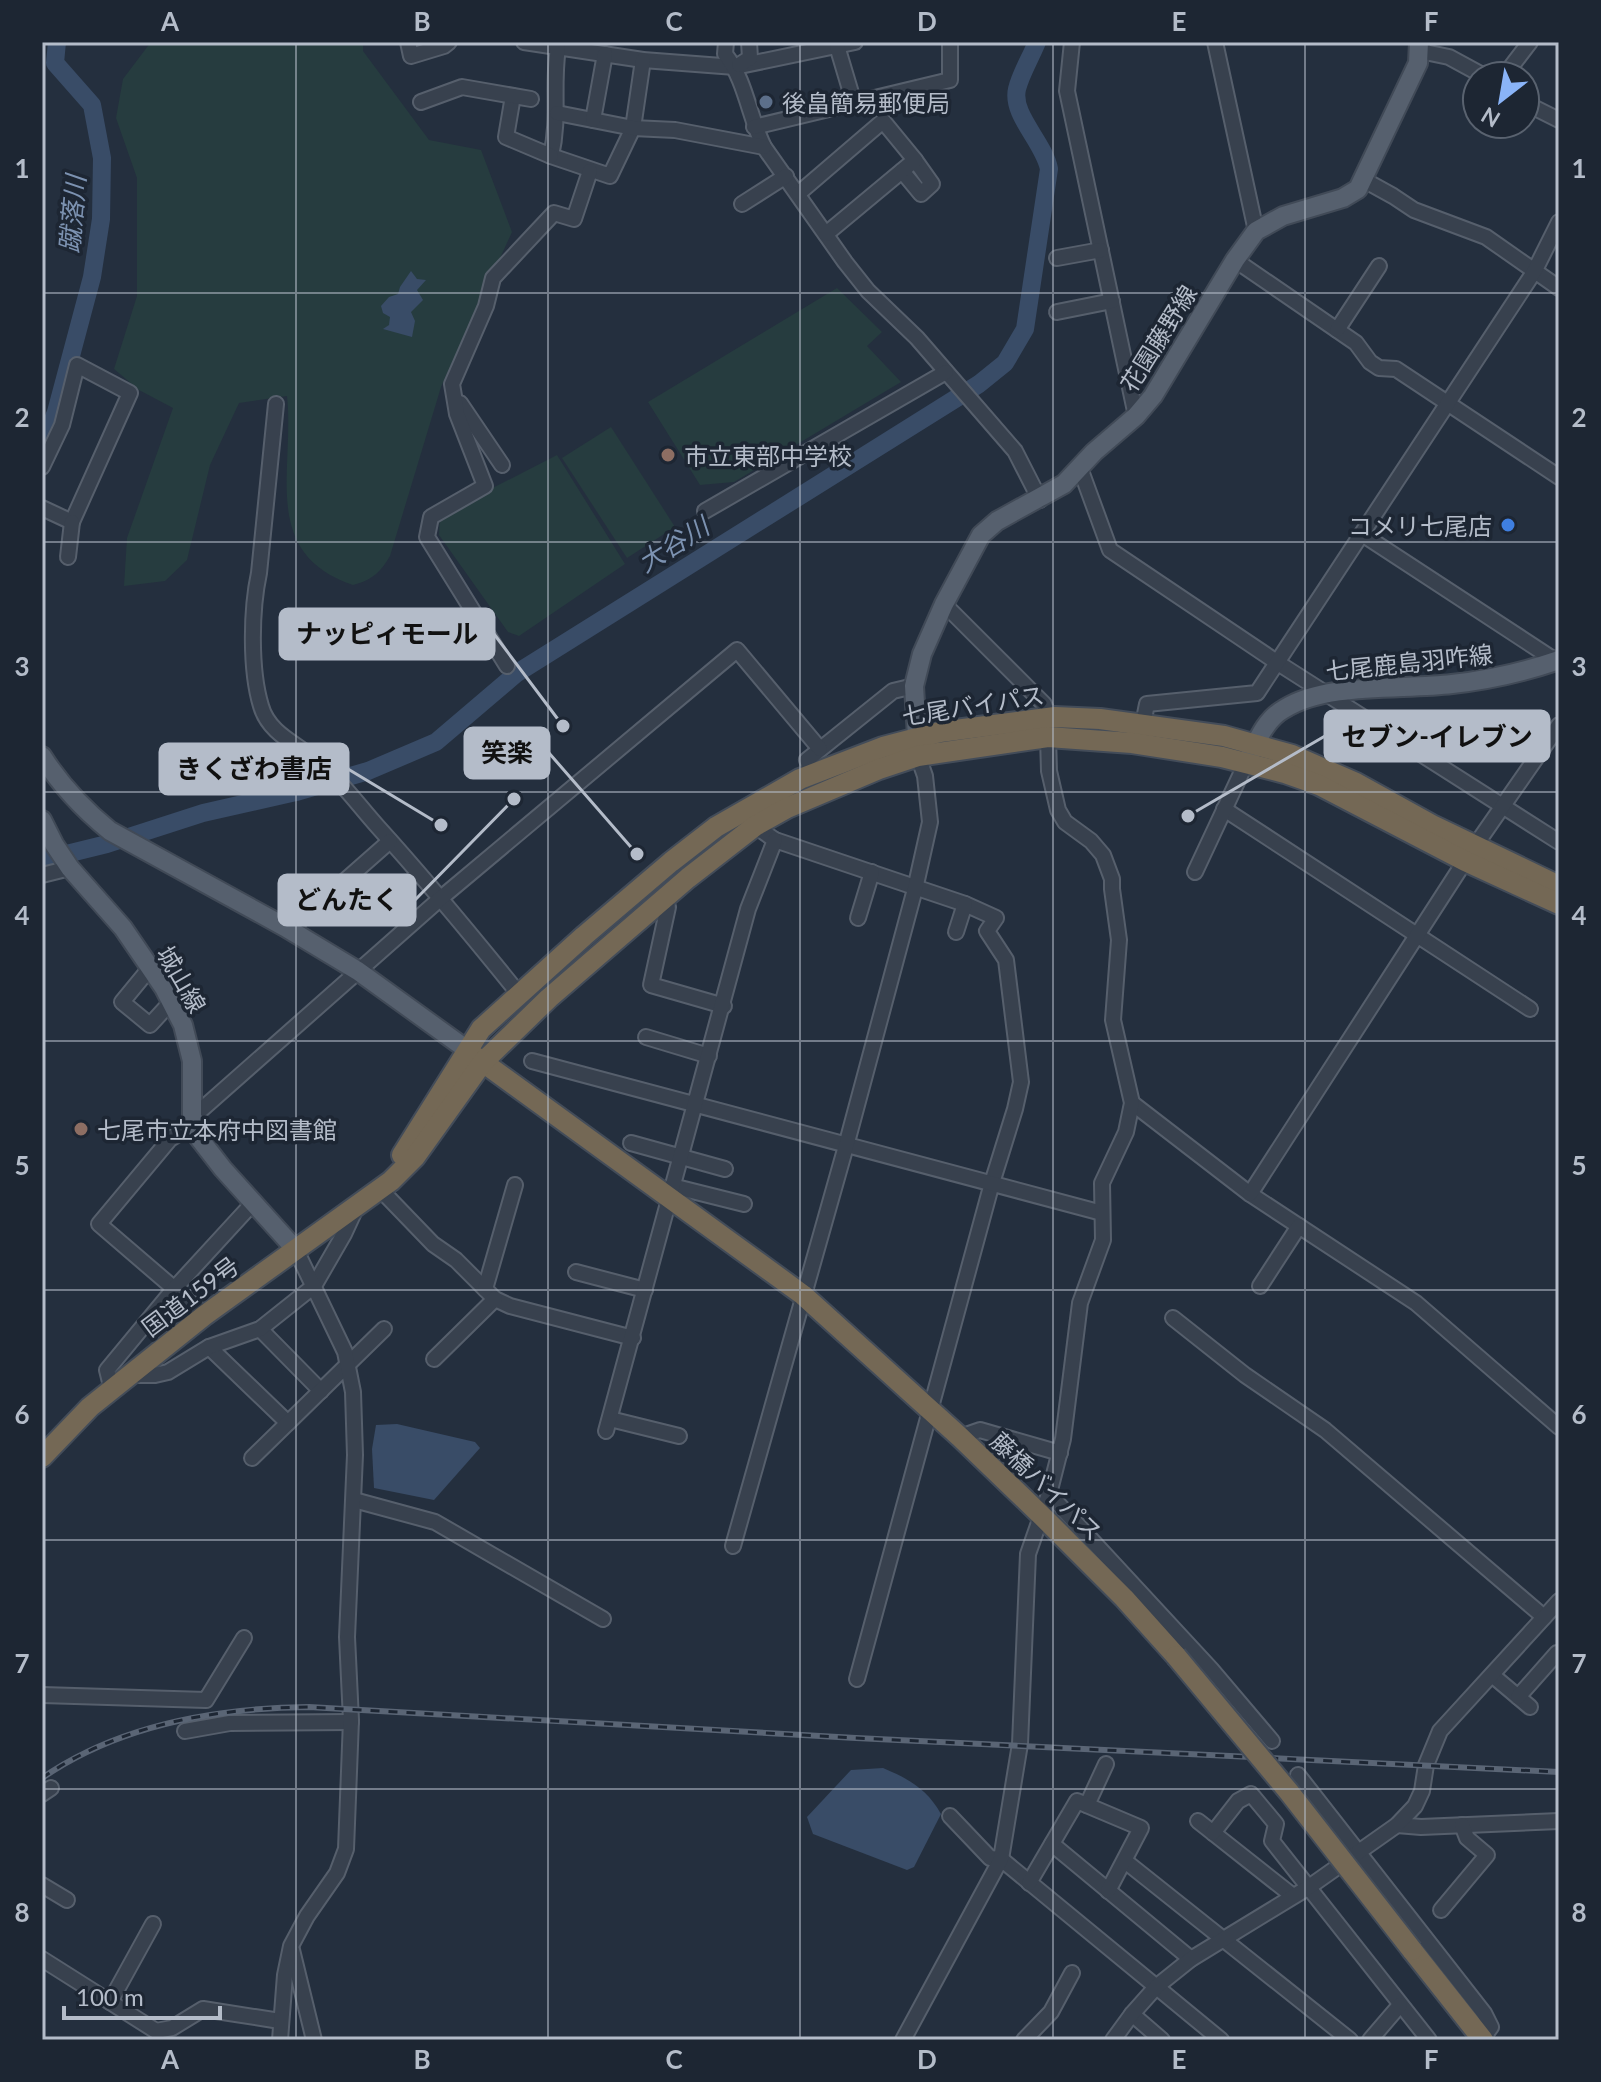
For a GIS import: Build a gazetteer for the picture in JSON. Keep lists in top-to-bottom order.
{
  "streets": {
    "highway": ["七尾バイパス", "国道159号", "藤橋バイパス"],
    "main road": ["花園藤野線", "七尾鹿島羽咋線", "城山線"]
  },
  "crossings": [
    ["花園藤野線", "七尾バイパス"],
    ["七尾鹿島羽咋線", "七尾バイパス"],
    ["七尾バイパス", "国道159号"],
    ["七尾バイパス", "藤橋バイパス"],
    ["城山線", "国道159号"],
    ["国道159号", "藤橋バイパス"]
  ],
  "water": ["蹴落川", "大谷川"],
  "places": [
    "後畠簡易郵便局",
    "市立東部中学校",
    "コメリ七尾店",
    "ナッピィモール",
    "どんたく",
    "セブン-イレブン",
    "きくざわ書店",
    "笑楽",
    "七尾市立本府中図書館"
  ],
  "scale_bar": "100 m",
  "north": "bottom left",
  "grid": {
    "columns": [
      "A",
      "B",
      "C",
      "D",
      "E",
      "F"
    ],
    "rows": [
      "1",
      "2",
      "3",
      "4",
      "5",
      "6",
      "7",
      "8"
    ]
  }
}
